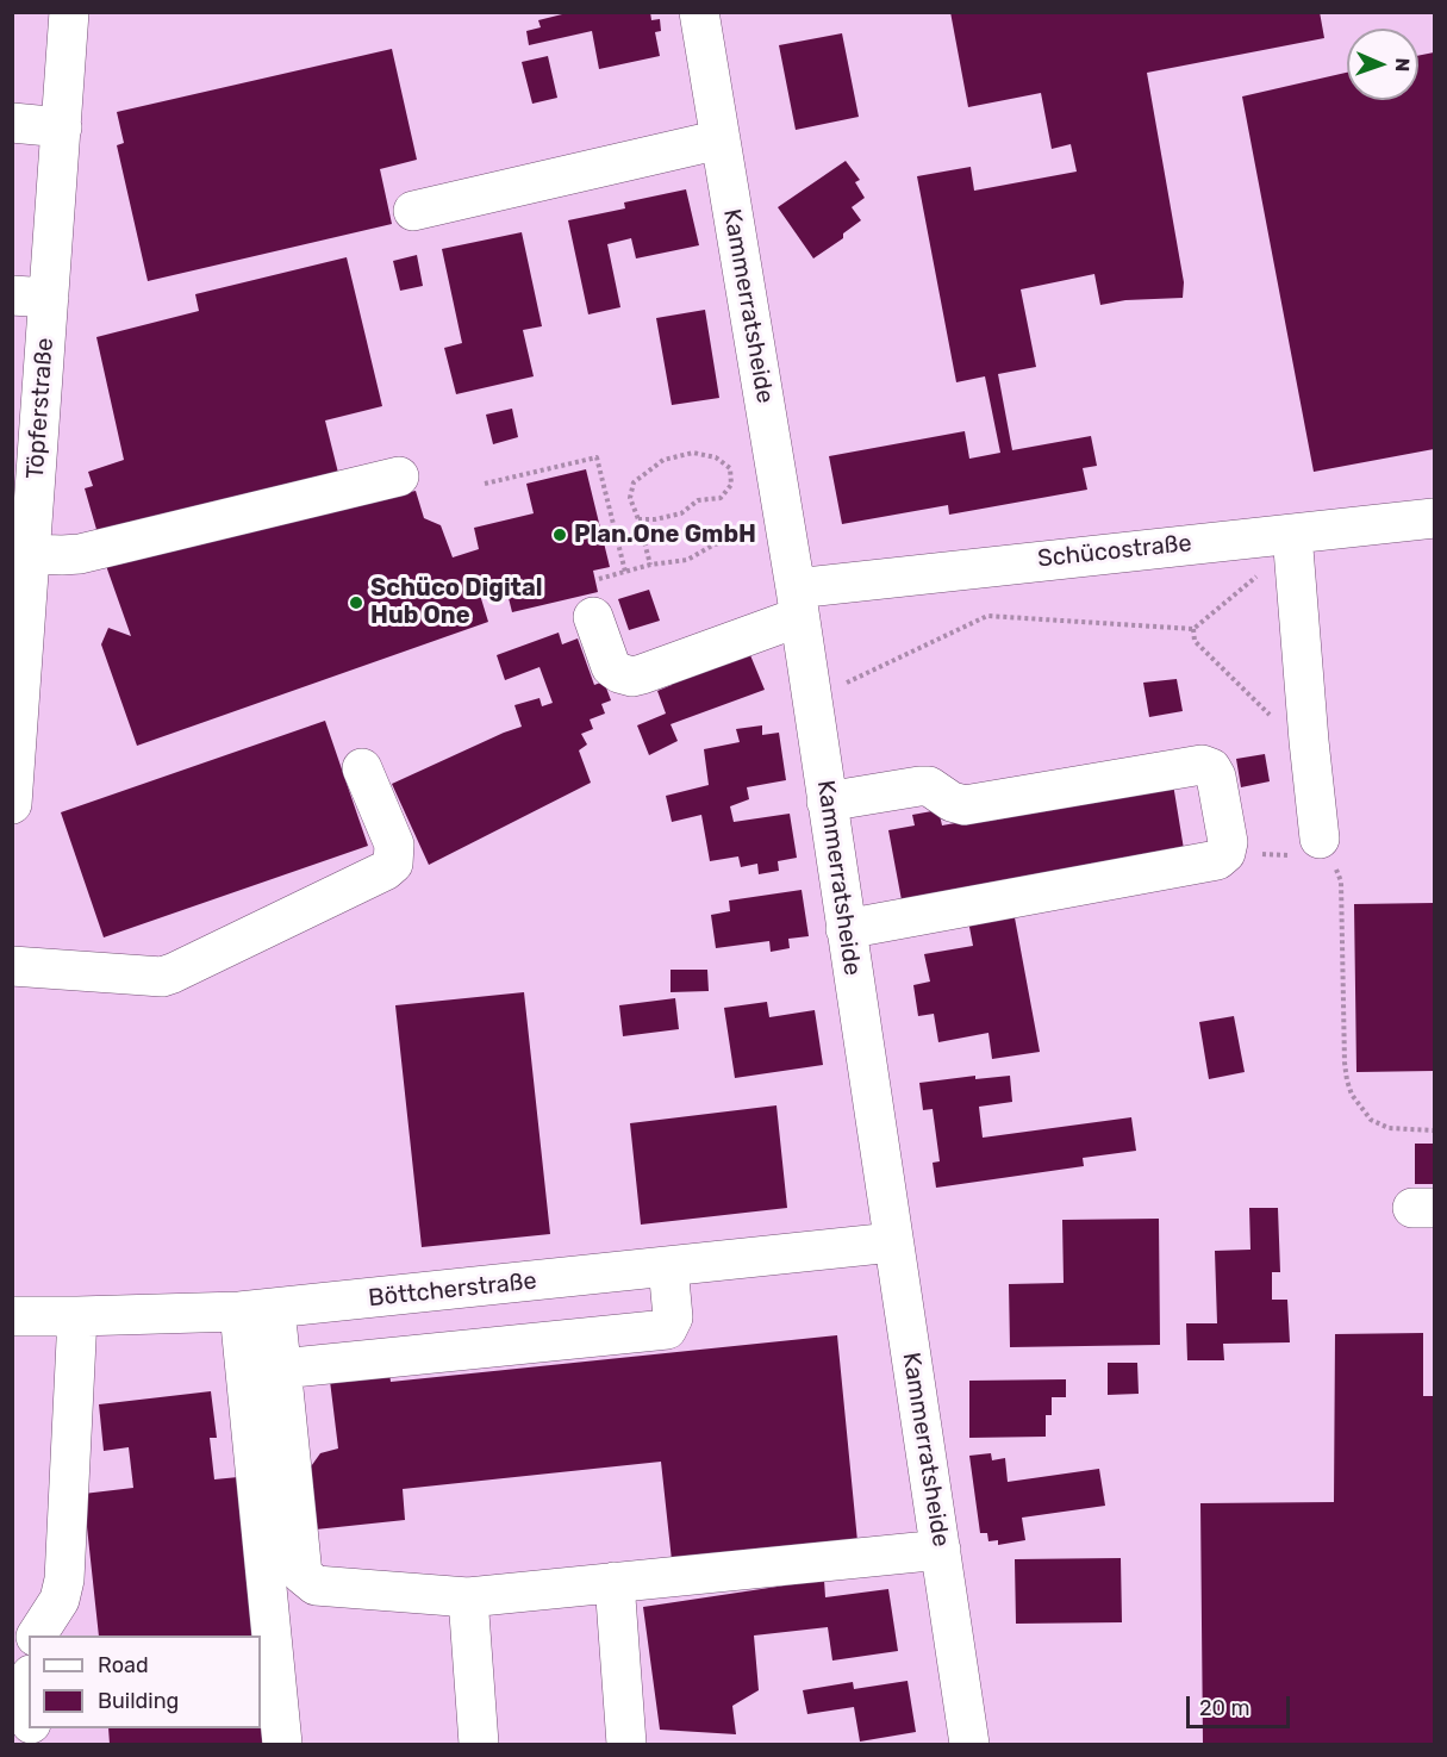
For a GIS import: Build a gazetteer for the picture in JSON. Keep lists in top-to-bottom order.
{
  "streets": {
    "street": [
      "Kammerratsheide",
      "Töpferstraße",
      "Schücostraße",
      "Böttcherstraße"
    ]
  },
  "crossings": [
    ["Kammerratsheide", "Schücostraße"],
    ["Kammerratsheide", "Böttcherstraße"]
  ],
  "places": ["Plan.One GmbH", "Schüco Digital Hub One"],
  "legend": ["Road", "Building"],
  "scale_bar": "20 m",
  "north": "right"
}
